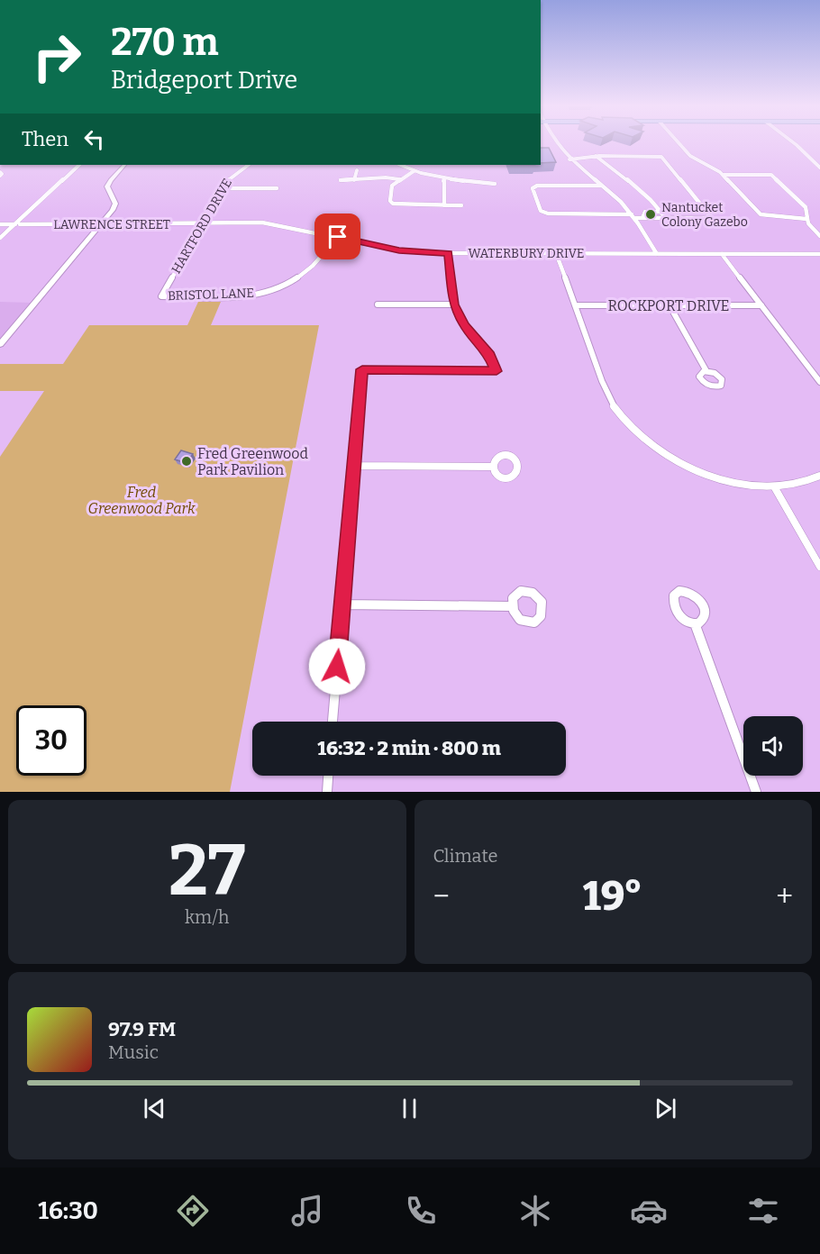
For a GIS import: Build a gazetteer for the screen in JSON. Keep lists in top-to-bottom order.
{
  "streets": {
    "street": [
      "LAWRENCE STREET",
      "HARTFORD DRIVE",
      "WATERBURY DRIVE",
      "BRISTOL LANE",
      "ROCKPORT DRIVE"
    ]
  },
  "crossings": [
    ["LAWRENCE STREET", "HARTFORD DRIVE"],
    ["LAWRENCE STREET", "WATERBURY DRIVE"],
    ["HARTFORD DRIVE", "WATERBURY DRIVE"],
    ["HARTFORD DRIVE", "BRISTOL LANE"],
    ["WATERBURY DRIVE", "BRISTOL LANE"]
  ],
  "parks": ["Fred Greenwood Park"],
  "places": ["Nantucket Colony Gazebo", "Fred Greenwood Park Pavilion"],
  "page": {
    "turn": ["270 m", "Bridgeport Drive"],
    "then": "Then",
    "limit": "30",
    "trip": "16:32 · 2 min · 800 m",
    "tile": [
      ["27", "km/h"],
      "Climate"
    ],
    "heat": ["−", "19°", "+"],
    "song": ["97.9 FM", "Music"],
    "tabs": "16:30"
  }
}
